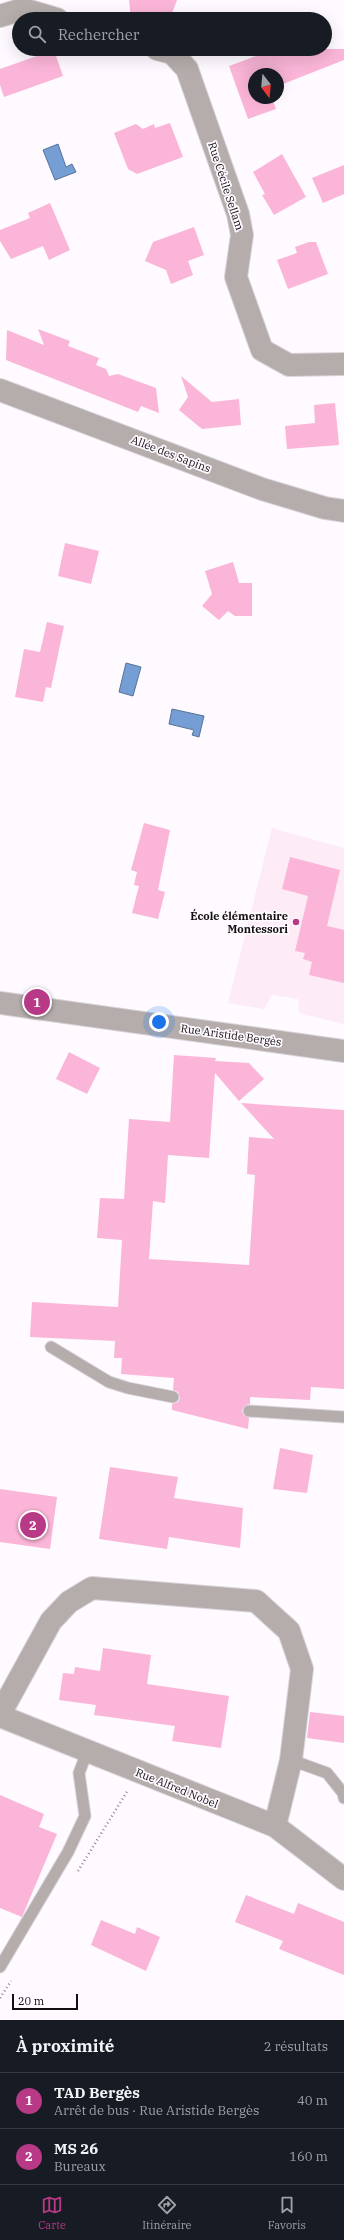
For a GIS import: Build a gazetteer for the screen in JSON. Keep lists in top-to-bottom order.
{
  "streets": {
    "street": [
      "Rue Cécile Sellam",
      "Allée des Sapins",
      "Rue Aristide Bergès",
      "Rue Alfred Nobel"
    ]
  },
  "places": ["École élémentaire Montessori"],
  "scale_bar": "20 m",
  "north": "bottom",
  "page": {
    "search": "Rechercher",
    "pins": ["1", "2"],
    "scale": "20 m",
    "heading": ["À proximité", "2 résultats"],
    "list": [
      {
        "mark": "1",
        "name": "TAD Bergès",
        "note": "Arrêt de bus · Rue Aristide Bergès",
        "value": "40 m"
      },
      {
        "mark": "2",
        "name": "MS 26",
        "note": "Bureaux",
        "value": "160 m"
      }
    ],
    "nav": ["Carte", "Itinéraire", "Favoris"]
  }
}
